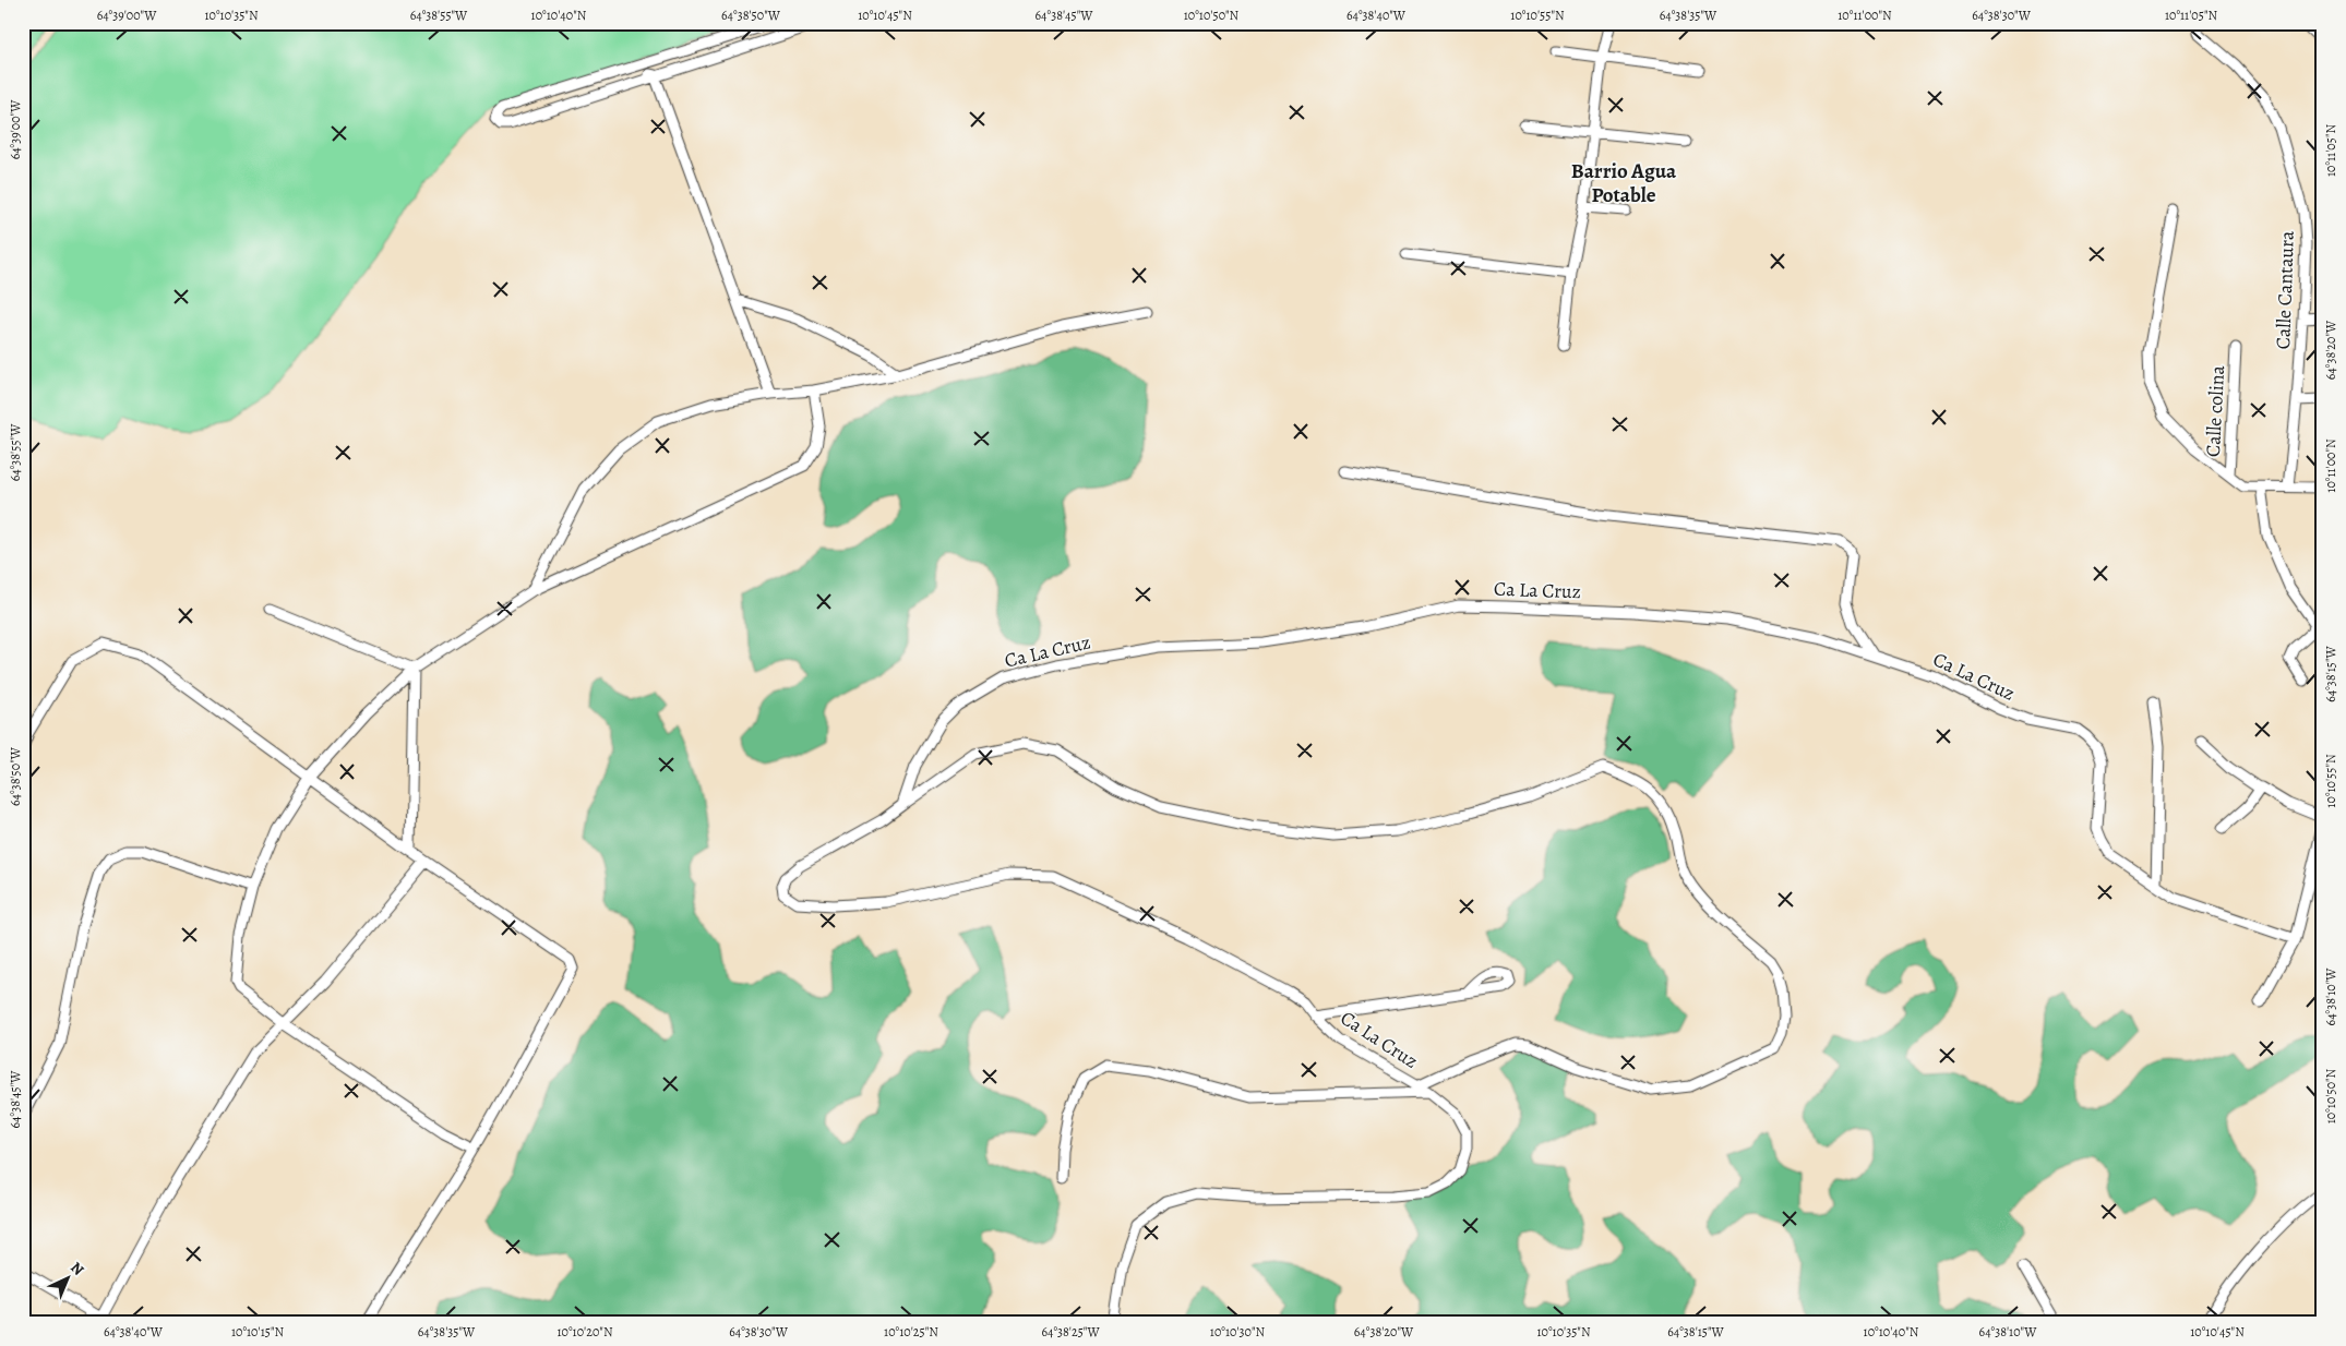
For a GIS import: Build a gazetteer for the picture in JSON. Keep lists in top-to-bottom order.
{
  "streets": {
    "street": ["Calle Cantaura", "Calle colina", "Ca La Cruz"]
  },
  "districts": ["Barrio Agua Potable"],
  "north": "top right",
  "coordinates": [
    "64°39'00\"W",
    "10°10'35\"N",
    "64°38'55\"W",
    "10°10'40\"N",
    "64°38'50\"W",
    "10°10'45\"N",
    "64°38'45\"W",
    "10°10'50\"N",
    "64°38'40\"W",
    "10°10'55\"N",
    "64°38'35\"W",
    "10°11'00\"N",
    "64°38'30\"W",
    "10°11'05\"N",
    "64°38'20\"W",
    "64°38'15\"W",
    "64°38'10\"W",
    "10°10'15\"N",
    "10°10'20\"N",
    "10°10'25\"N",
    "64°38'25\"W",
    "10°10'30\"N"
  ]
}
